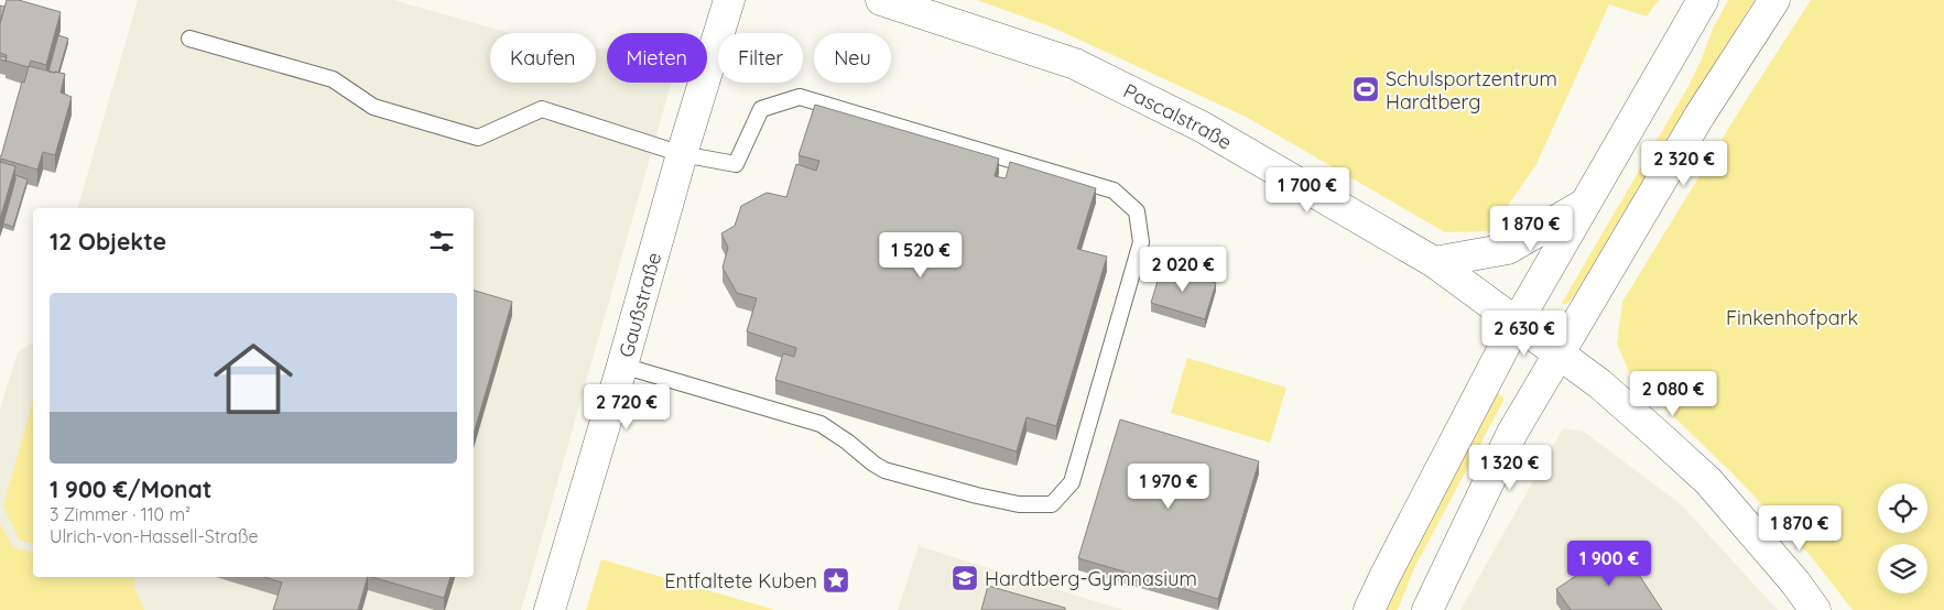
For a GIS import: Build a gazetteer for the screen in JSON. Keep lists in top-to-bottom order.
{
  "streets": {
    "street": ["Pascalstraße", "Gaußstraße"]
  },
  "parks": ["Finkenhofpark"],
  "places": {
    "sports": ["Schulsportzentrum Hardtberg"],
    "school or university": ["Hardtberg-Gymnasium"],
    "place": ["Entfaltete Kuben"]
  },
  "page": {
    "chip": [
      "Kaufen",
      "Mieten",
      "Filter",
      "Neu"
    ],
    "price": [
      "2 320 €",
      "1 700 €",
      "1 870 €",
      "1 520 €",
      "2 020 €",
      "2 630 €",
      "2 080 €",
      "2 720 €",
      "1 320 €",
      "1 970 €",
      "1 870 €",
      "1 900 €"
    ],
    "heading": "12 Objekte",
    "list": [
      {
        "name": "1 900 €/Monat",
        "note": "3 Zimmer · 110 m² · Ulrich-von-Hassell-Straße"
      }
    ]
  }
}
